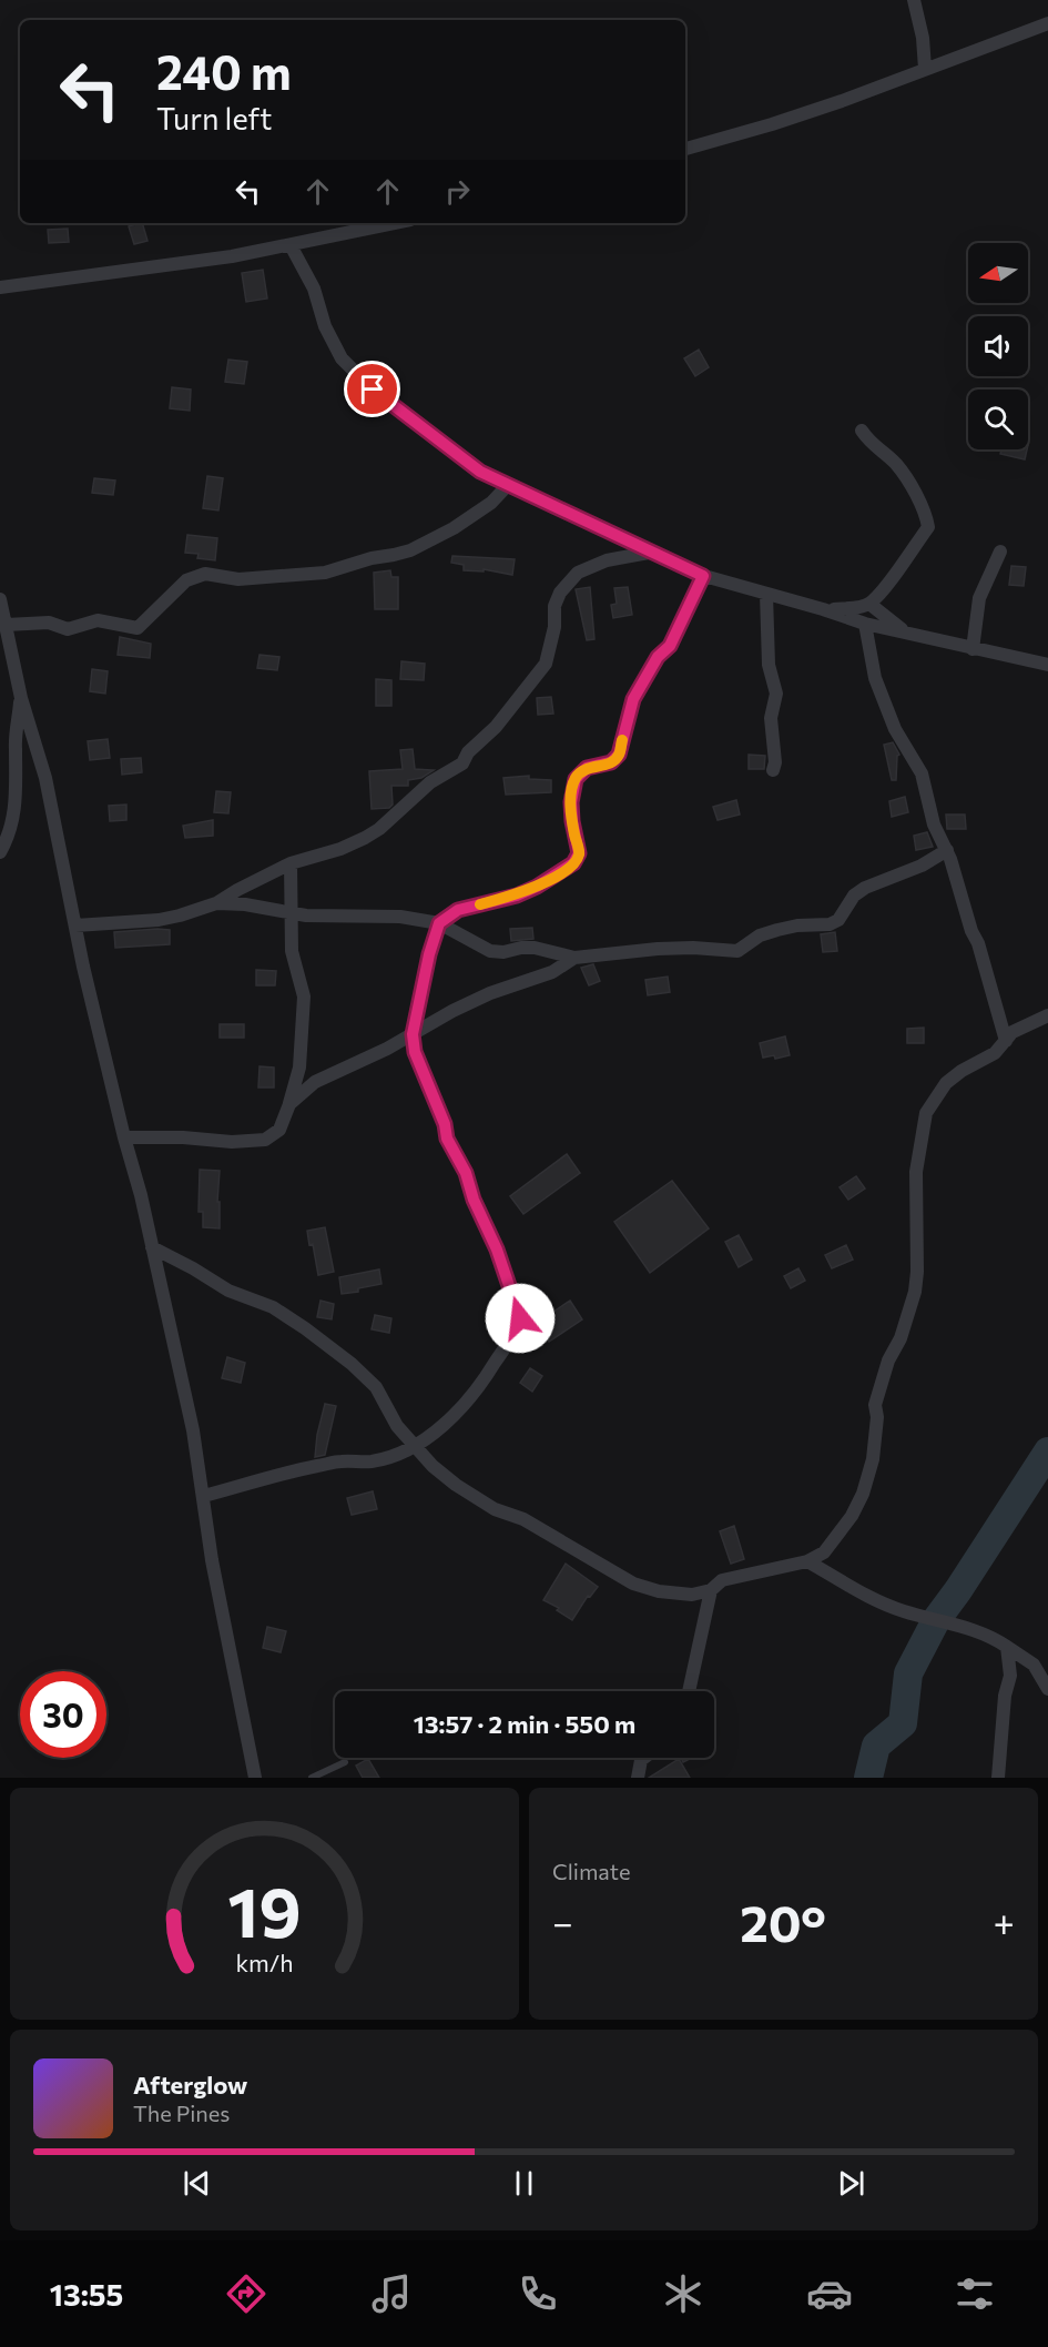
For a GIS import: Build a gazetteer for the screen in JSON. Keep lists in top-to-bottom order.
{
  "north": "left",
  "page": {
    "turn": ["240 m", "Turn left"],
    "limit": "30",
    "trip": "13:57 · 2 min · 550 m",
    "tile": "Climate",
    "heat": ["−", "20°", "+"],
    "song": ["Afterglow", "The Pines"],
    "tabs": "13:55",
    "gauge": ["19", "km/h"]
  }
}
